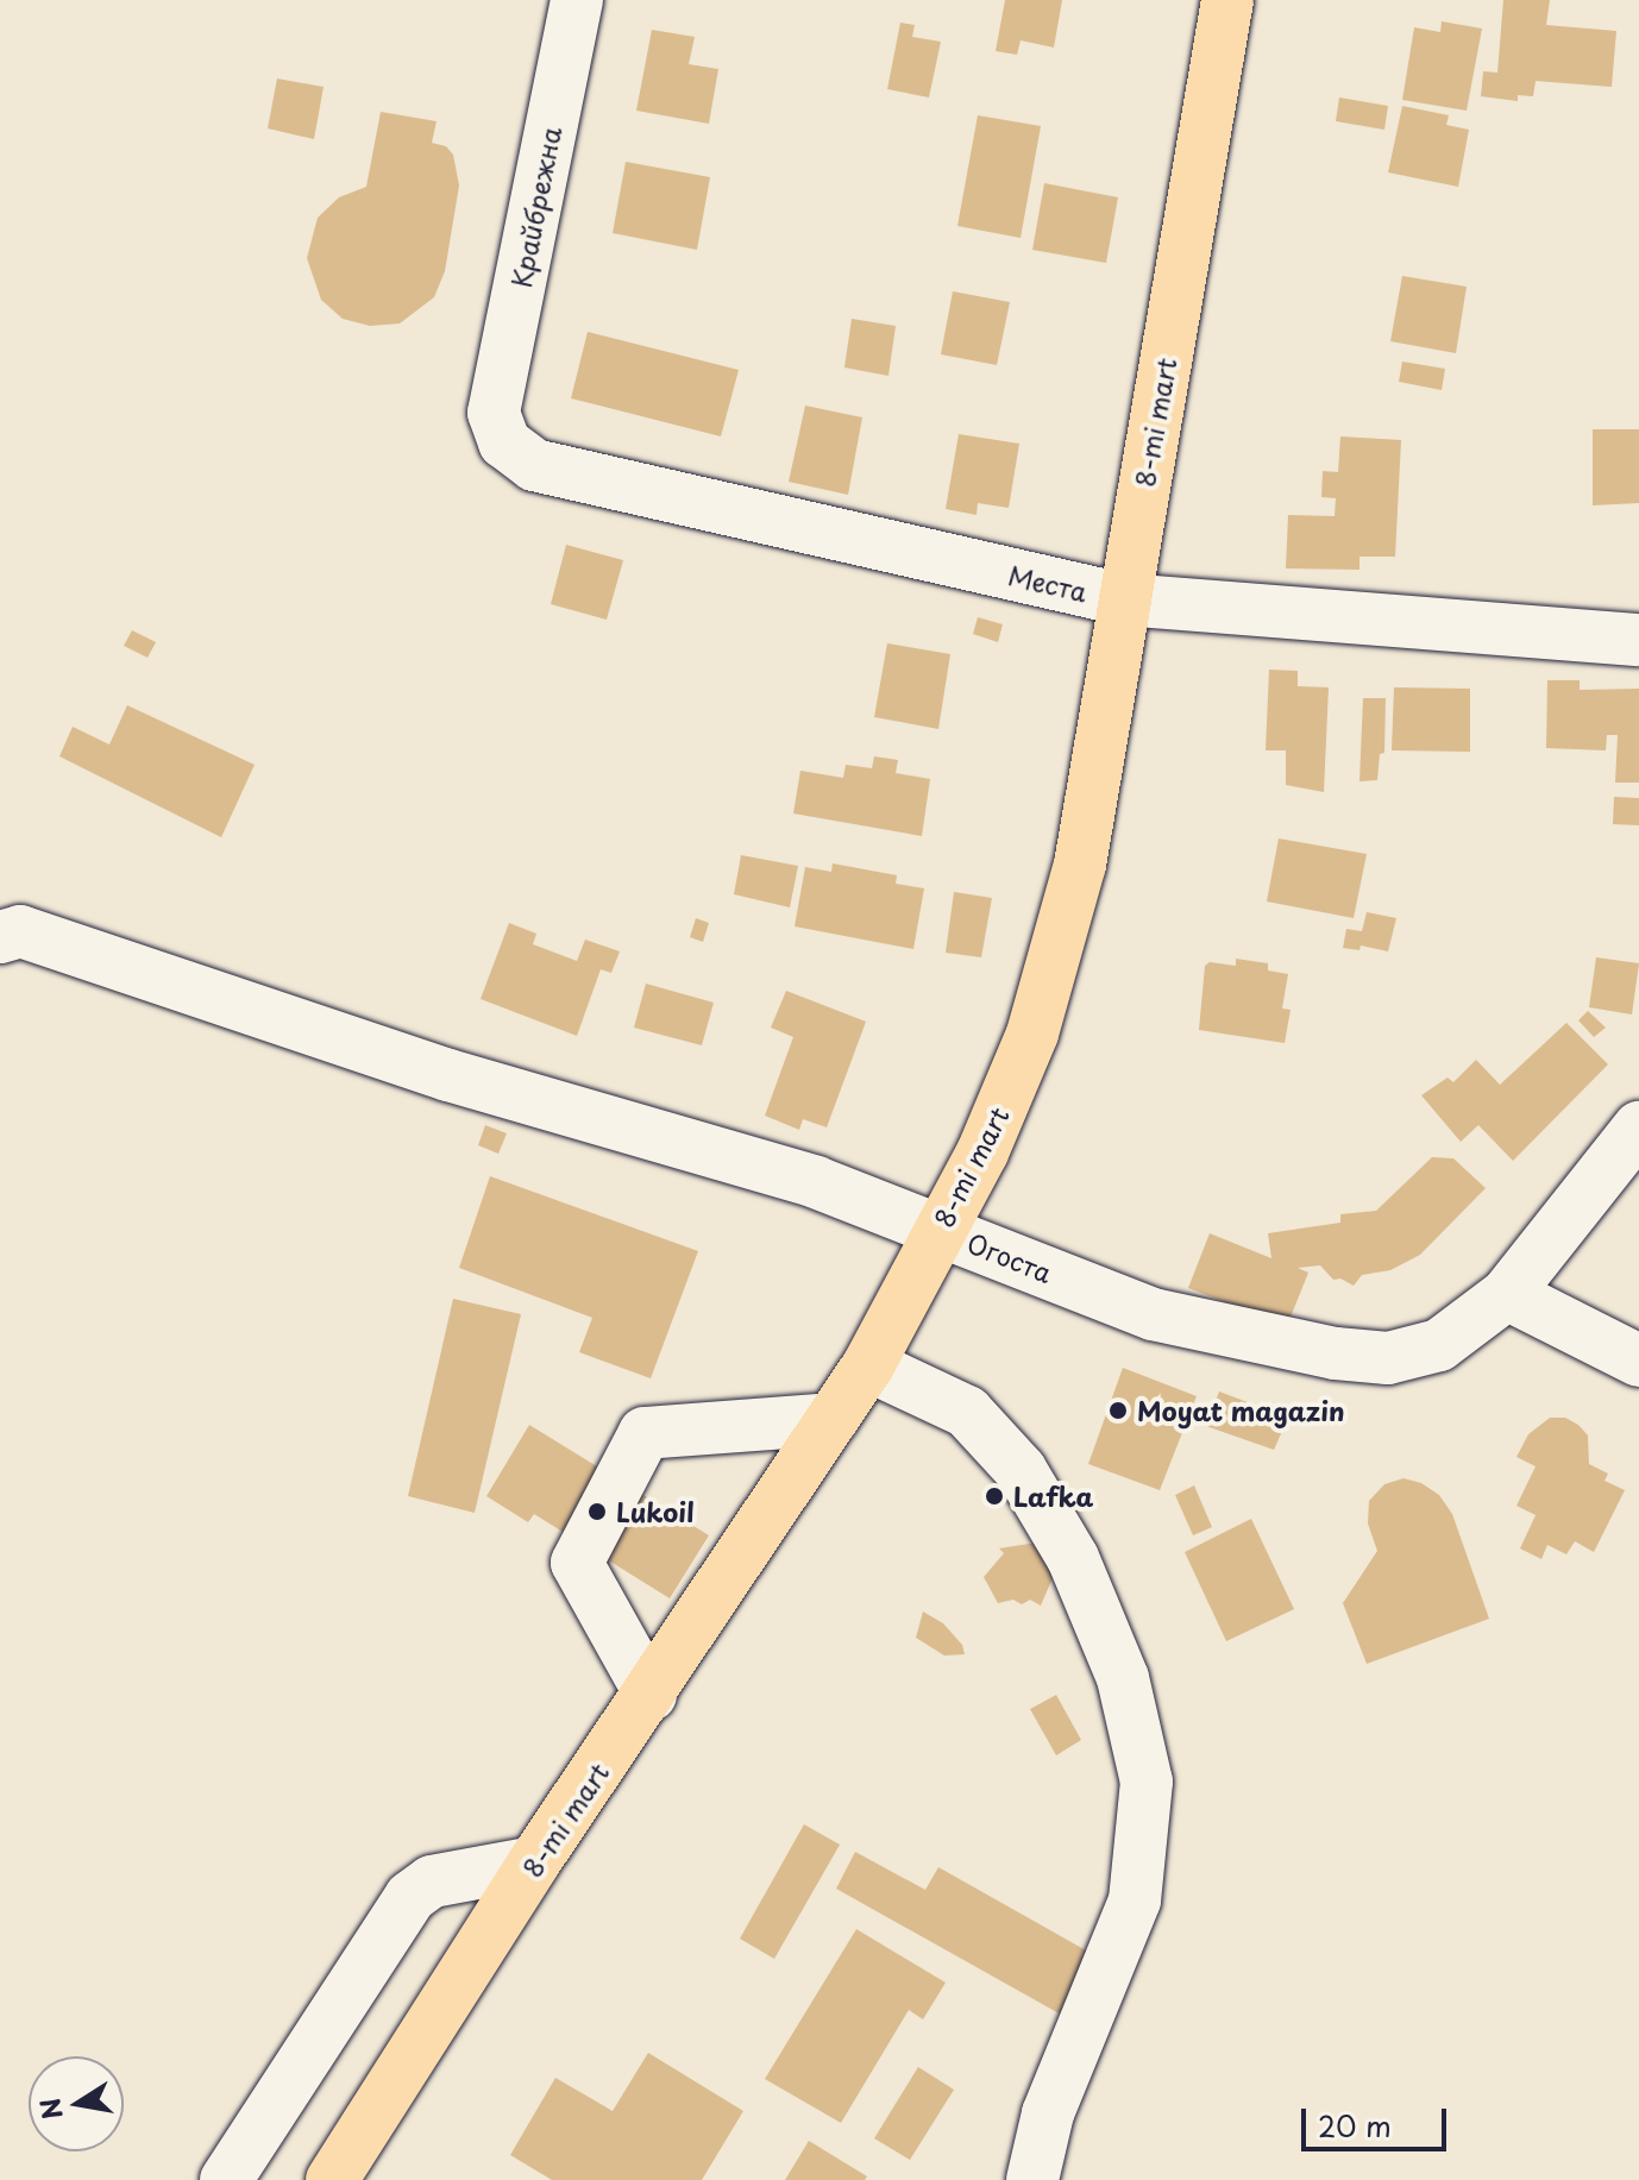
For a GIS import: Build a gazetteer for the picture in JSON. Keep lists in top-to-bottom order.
{
  "streets": {
    "main road": ["8-mi mart"],
    "street": ["Крайбрежна", "Места", "Огоста"]
  },
  "crossings": [
    ["Крайбрежна", "Места"],
    ["8-mi mart", "Места"],
    ["8-mi mart", "Огоста"]
  ],
  "places": ["Moyat magazin", "Lafka", "Lukoil"],
  "scale_bar": "20 m",
  "north": "left"
}
